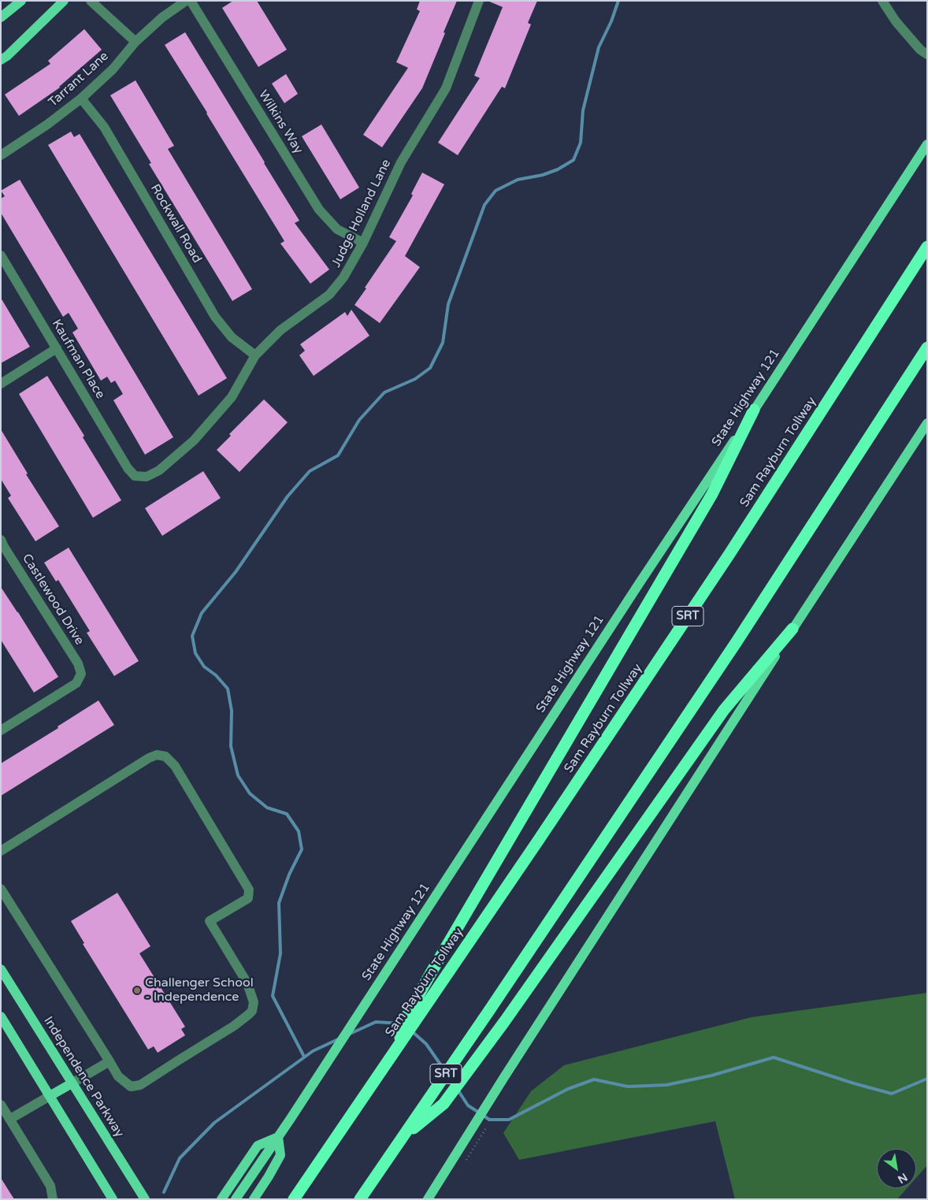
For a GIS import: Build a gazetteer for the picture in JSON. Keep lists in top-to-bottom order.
{
  "streets": {
    "highway": ["Sam Rayburn Tollway", "SRT"],
    "main road": ["State Highway 121", "Independence Parkway"],
    "street": [
      "Tarrant Lane",
      "Wilkins Way",
      "Judge Holland Lane",
      "Rockwall Road",
      "Kaufman Place",
      "Castlewood Drive"
    ]
  },
  "crossings": [
    ["Tarrant Lane", "Rockwall Road"],
    ["Wilkins Way", "Judge Holland Lane"],
    ["Judge Holland Lane", "Rockwall Road"],
    ["Judge Holland Lane", "Kaufman Place"]
  ],
  "places": ["Challenger School - Independence"],
  "north": "bottom right"
}
